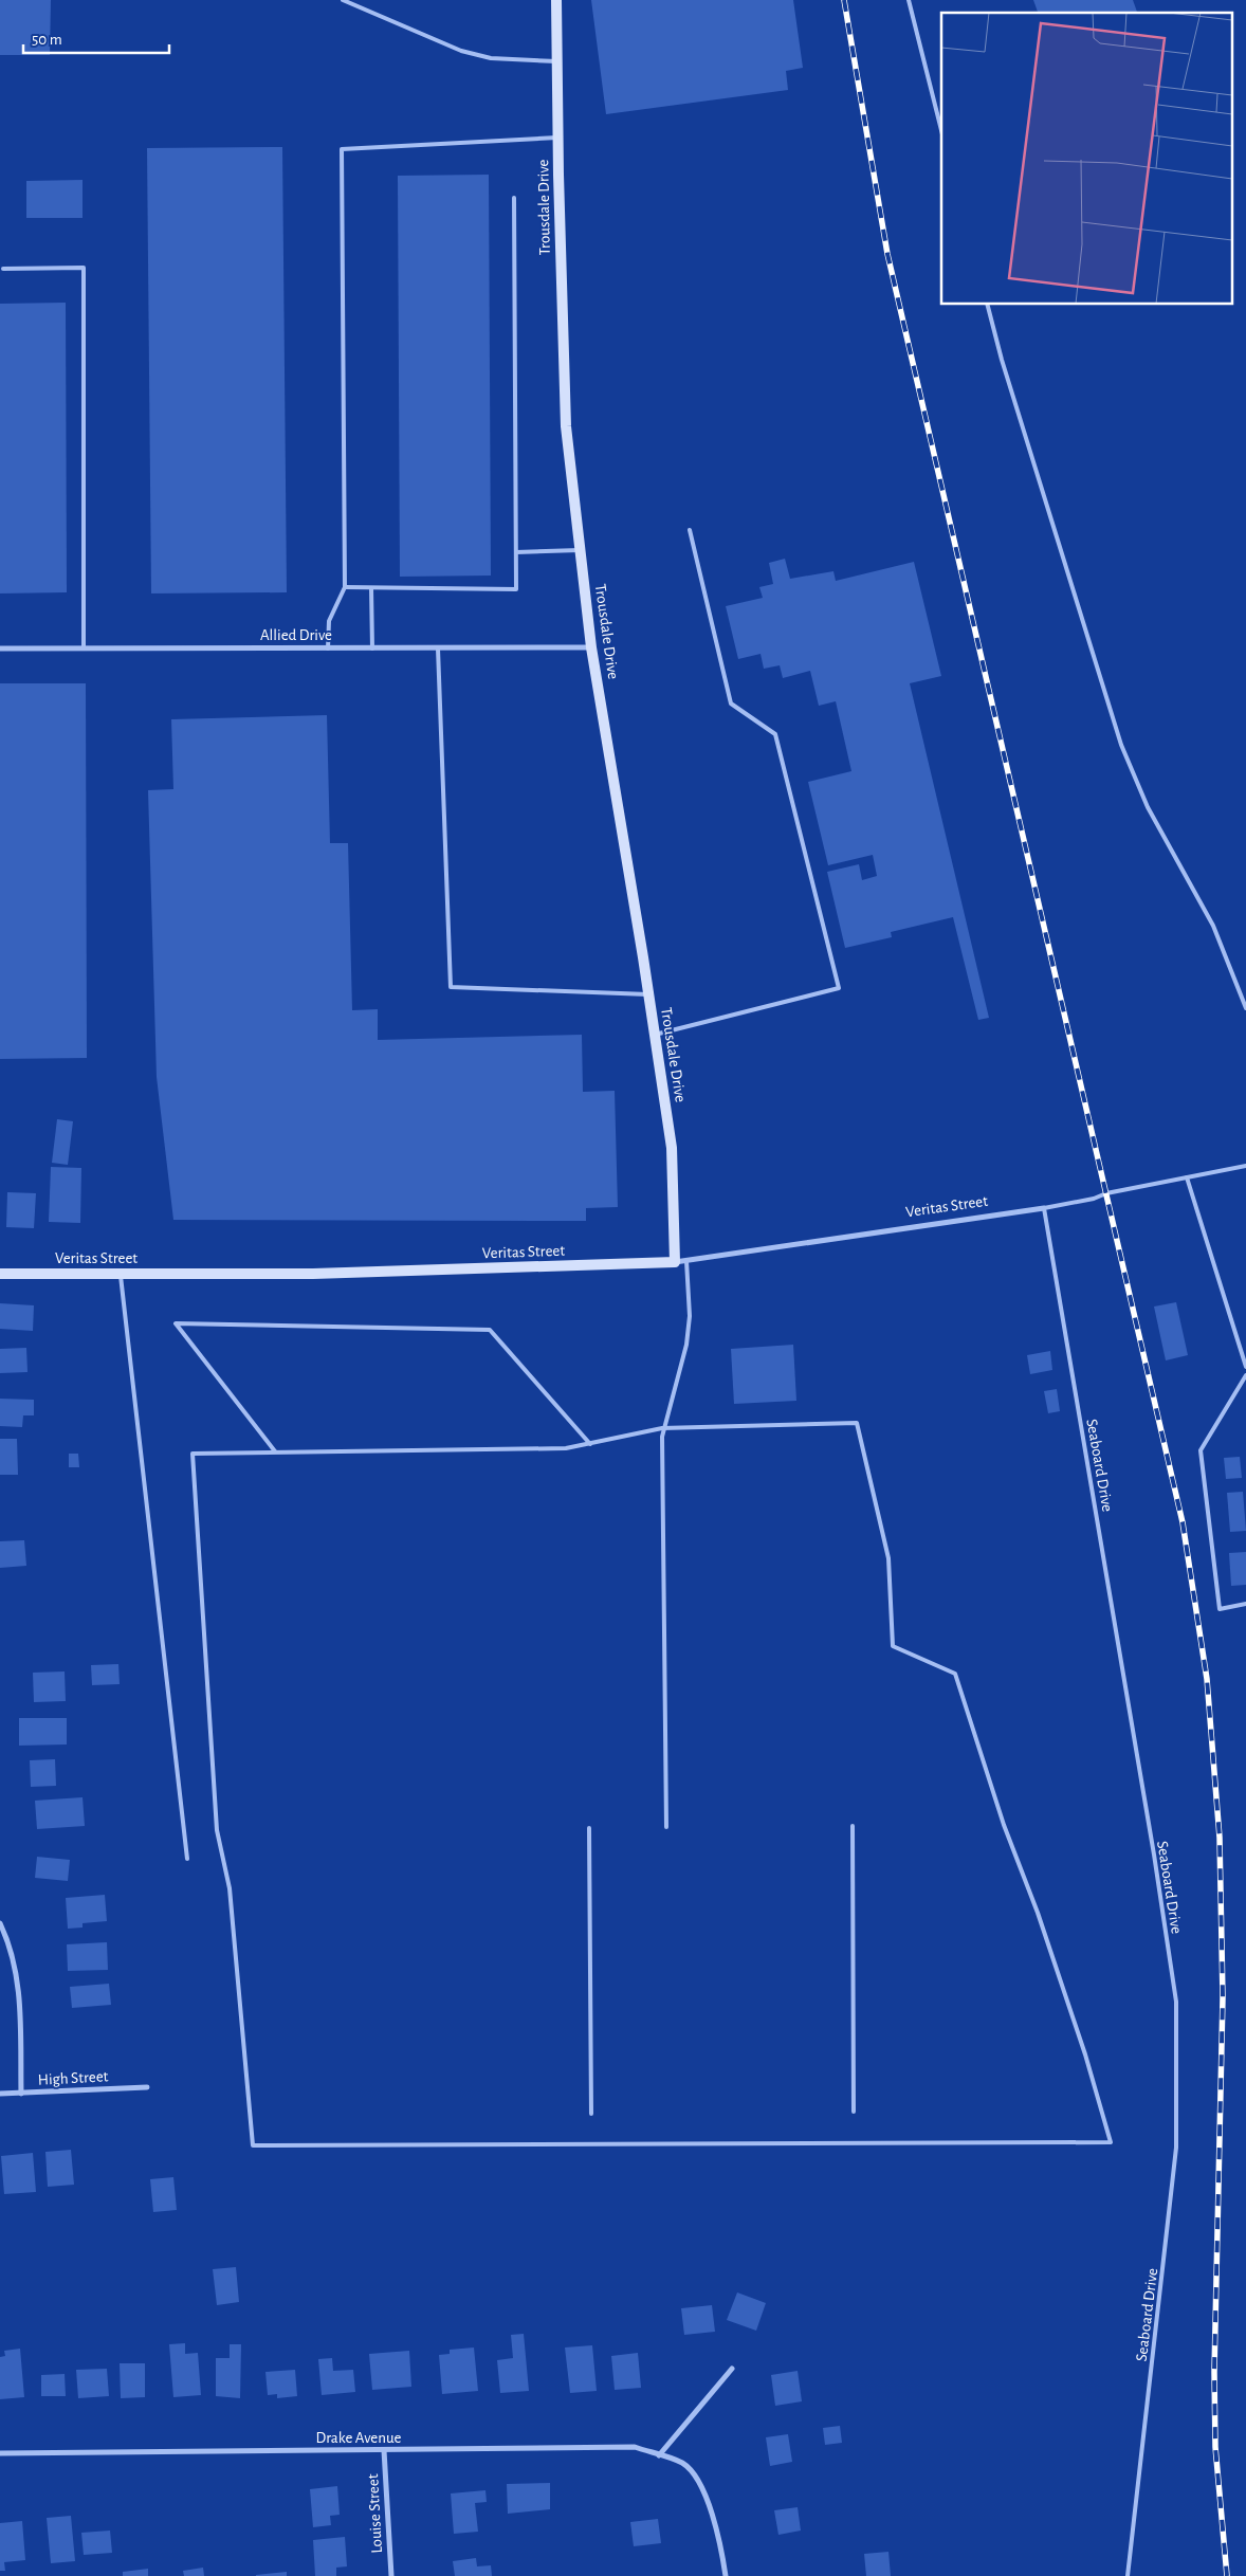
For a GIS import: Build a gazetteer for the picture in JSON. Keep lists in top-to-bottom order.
{
  "streets": {
    "street": [
      "Trousdale Drive",
      "Allied Drive",
      "Veritas Street",
      "High Street",
      "Drake Avenue",
      "Louise Street"
    ],
    "lane": ["Seaboard Drive"]
  },
  "crossings": [
    ["Trousdale Drive", "Allied Drive"],
    ["Trousdale Drive", "Veritas Street"],
    ["Veritas Street", "Seaboard Drive"],
    ["Drake Avenue", "Louise Street"]
  ],
  "scale_bar": "50 m"
}
